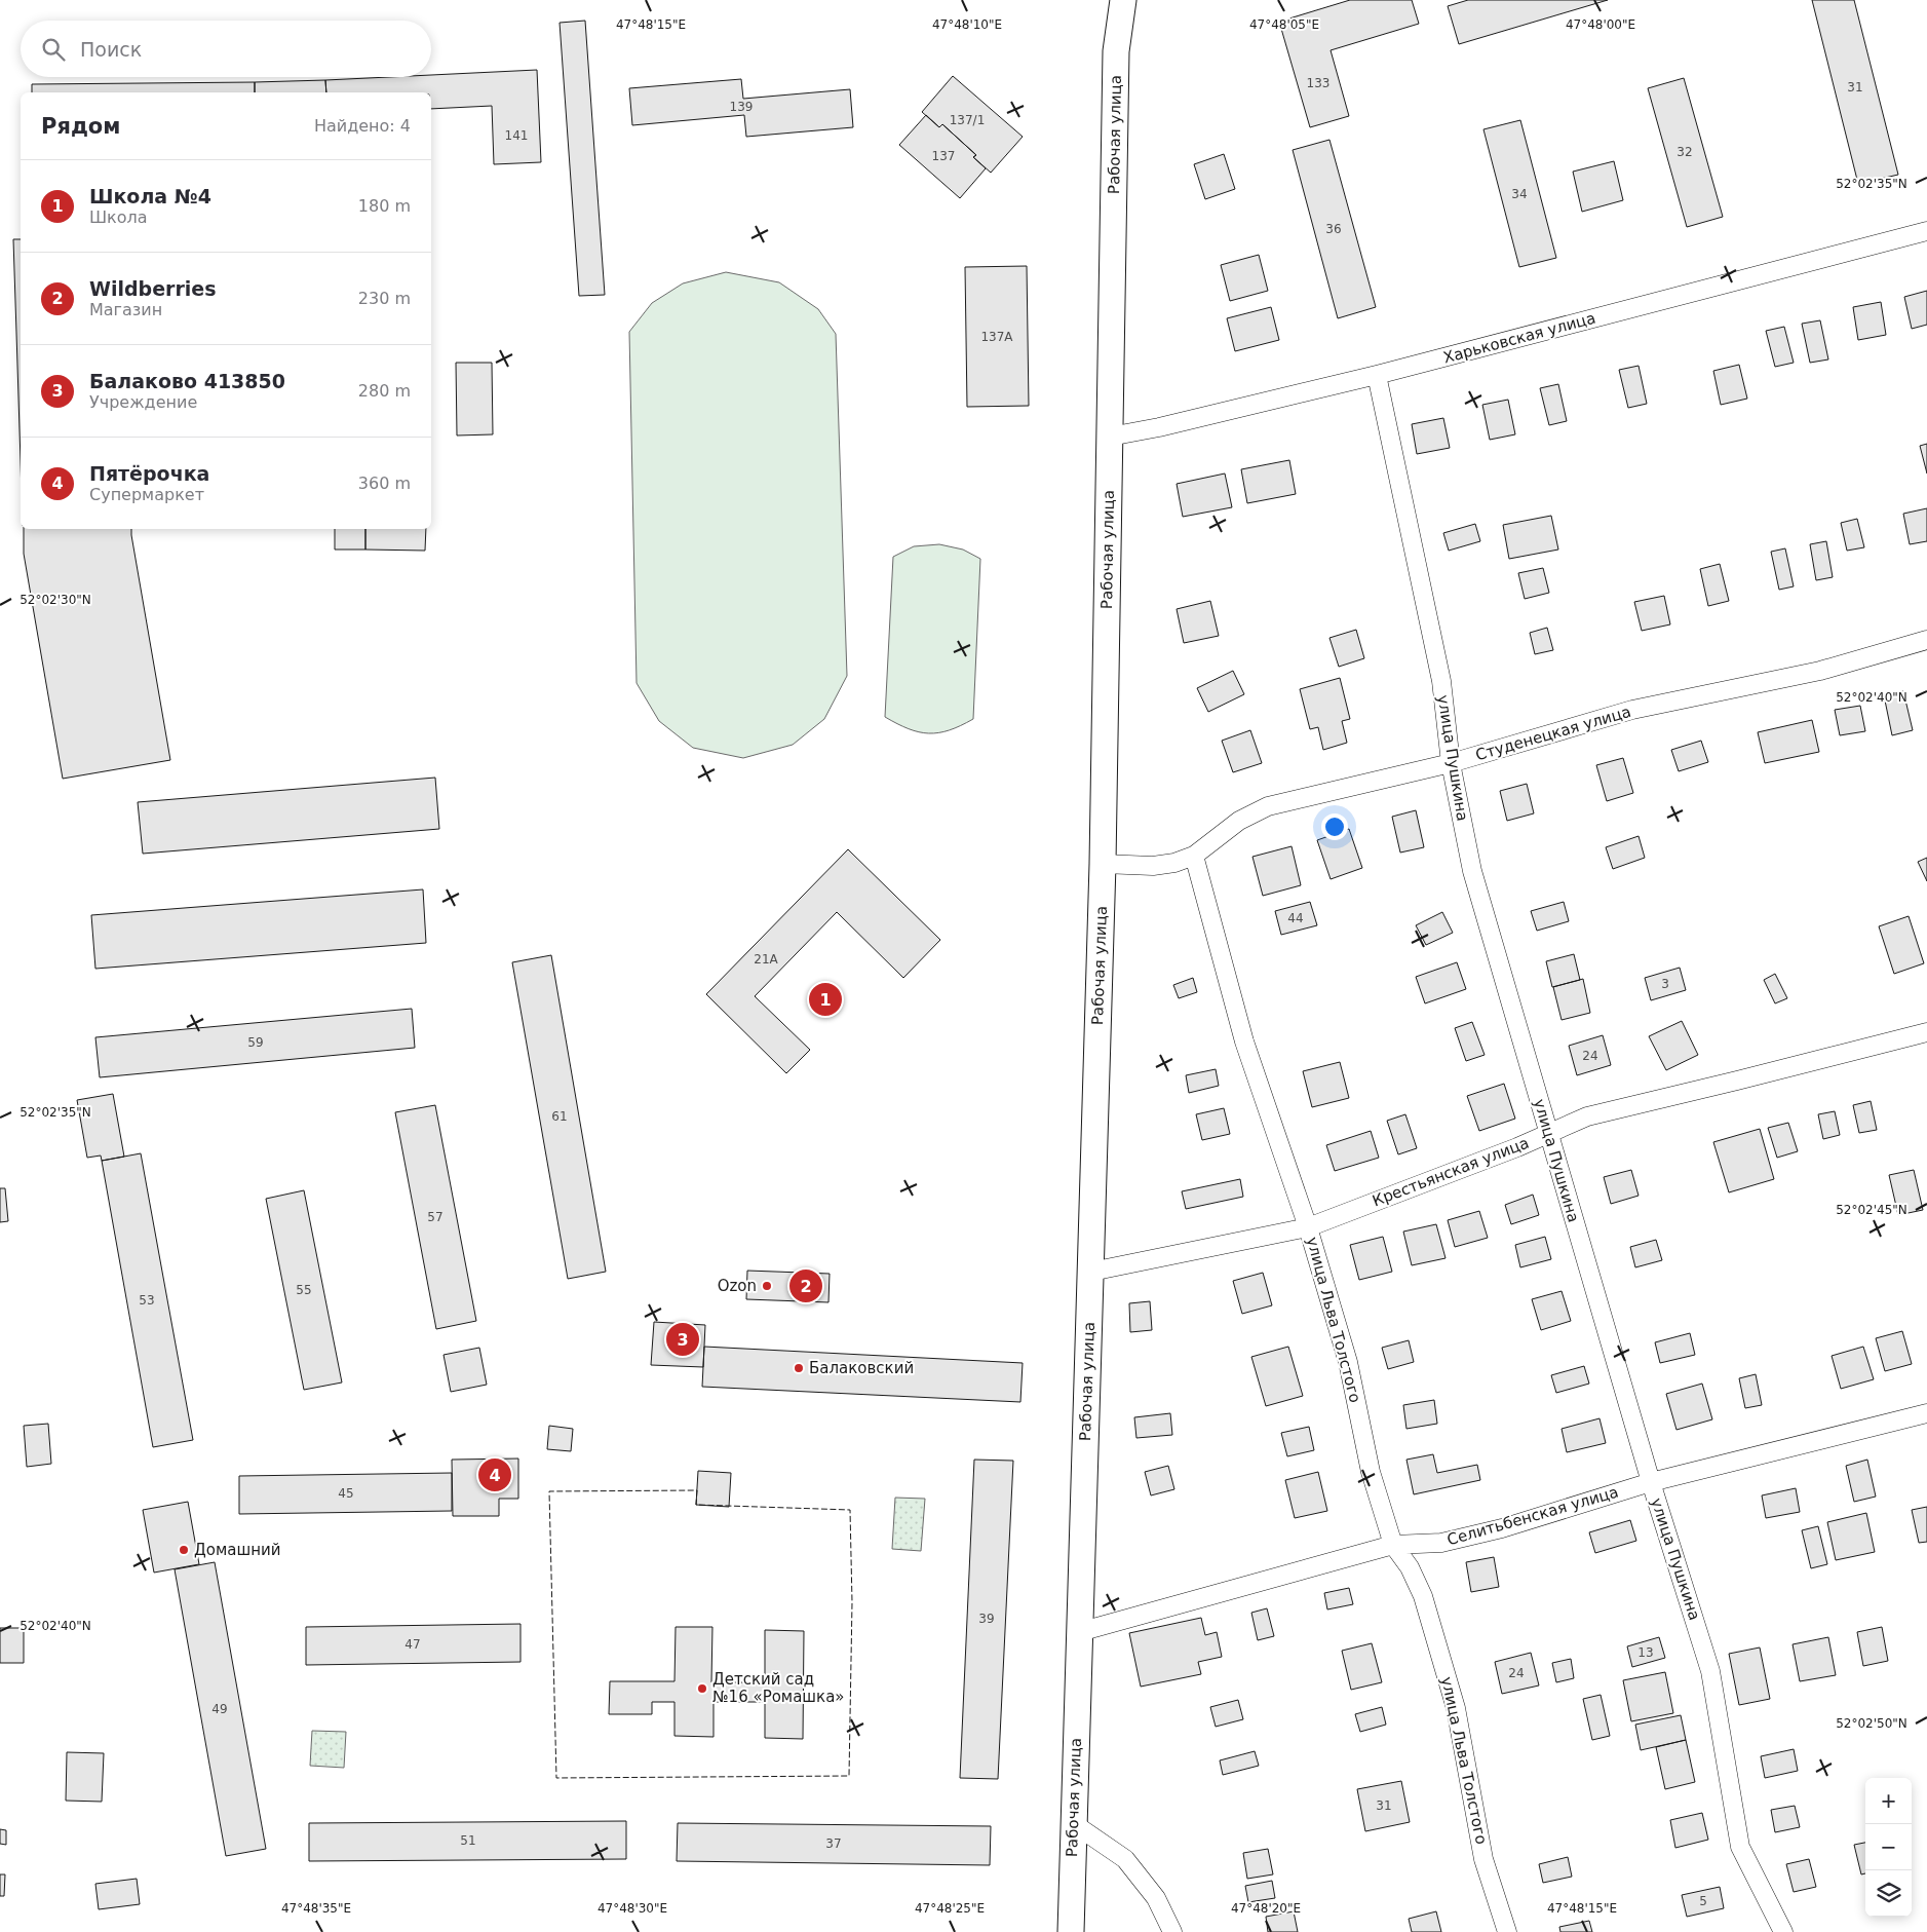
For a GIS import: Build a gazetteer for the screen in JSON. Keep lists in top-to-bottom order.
{
  "streets": {
    "street": [
      "Рабочая улица",
      "Харьковская улица",
      "Студенецкая улица",
      "улица Пушкина",
      "Крестьянская улица",
      "улица Льва Толстого",
      "Селитьбенская улица"
    ]
  },
  "crossings": [
    ["Рабочая улица", "Харьковская улица"],
    ["Рабочая улица", "Студенецкая улица"],
    ["Рабочая улица", "Крестьянская улица"],
    ["Рабочая улица", "Селитьбенская улица"],
    ["Харьковская улица", "улица Пушкина"],
    ["Студенецкая улица", "улица Пушкина"],
    ["Студенецкая улица", "улица Льва Толстого"],
    ["улица Пушкина", "Крестьянская улица"],
    ["улица Пушкина", "Селитьбенская улица"],
    ["Крестьянская улица", "улица Льва Толстого"],
    ["улица Льва Толстого", "Селитьбенская улица"]
  ],
  "places": [
    "Ozon",
    "Балаковский",
    "Домашний",
    "Детский сад №16 «Ромашка»"
  ],
  "house_numbers": [
    "133",
    "31",
    "139",
    "137/1",
    "141",
    "32",
    "137",
    "34",
    "36",
    "137А",
    "44",
    "21А",
    "3",
    "59",
    "24",
    "61",
    "57",
    "55",
    "53",
    "45",
    "39",
    "47",
    "13",
    "24",
    "49",
    "31",
    "51",
    "37",
    "5"
  ],
  "page": {
    "search": "Поиск",
    "heading": ["Рядом", "Найдено: 4"],
    "list": [
      {
        "mark": "1",
        "name": "Школа №4",
        "note": "Школа",
        "value": "180 m"
      },
      {
        "mark": "2",
        "name": "Wildberries",
        "note": "Магазин",
        "value": "230 m"
      },
      {
        "mark": "3",
        "name": "Балаково 413850",
        "note": "Учреждение",
        "value": "280 m"
      },
      {
        "mark": "4",
        "name": "Пятёрочка",
        "note": "Супермаркет",
        "value": "360 m"
      }
    ],
    "pins": [
      "1",
      "2",
      "3",
      "4"
    ],
    "map_buttons": ["+", "−"]
  },
  "coordinates": [
    "47°48'15\"E",
    "47°48'10\"E",
    "47°48'05\"E",
    "47°48'00\"E",
    "52°02'35\"N",
    "52°02'30\"N",
    "52°02'40\"N",
    "52°02'45\"N",
    "52°02'50\"N",
    "47°48'35\"E",
    "47°48'30\"E",
    "47°48'25\"E",
    "47°48'20\"E"
  ]
}
